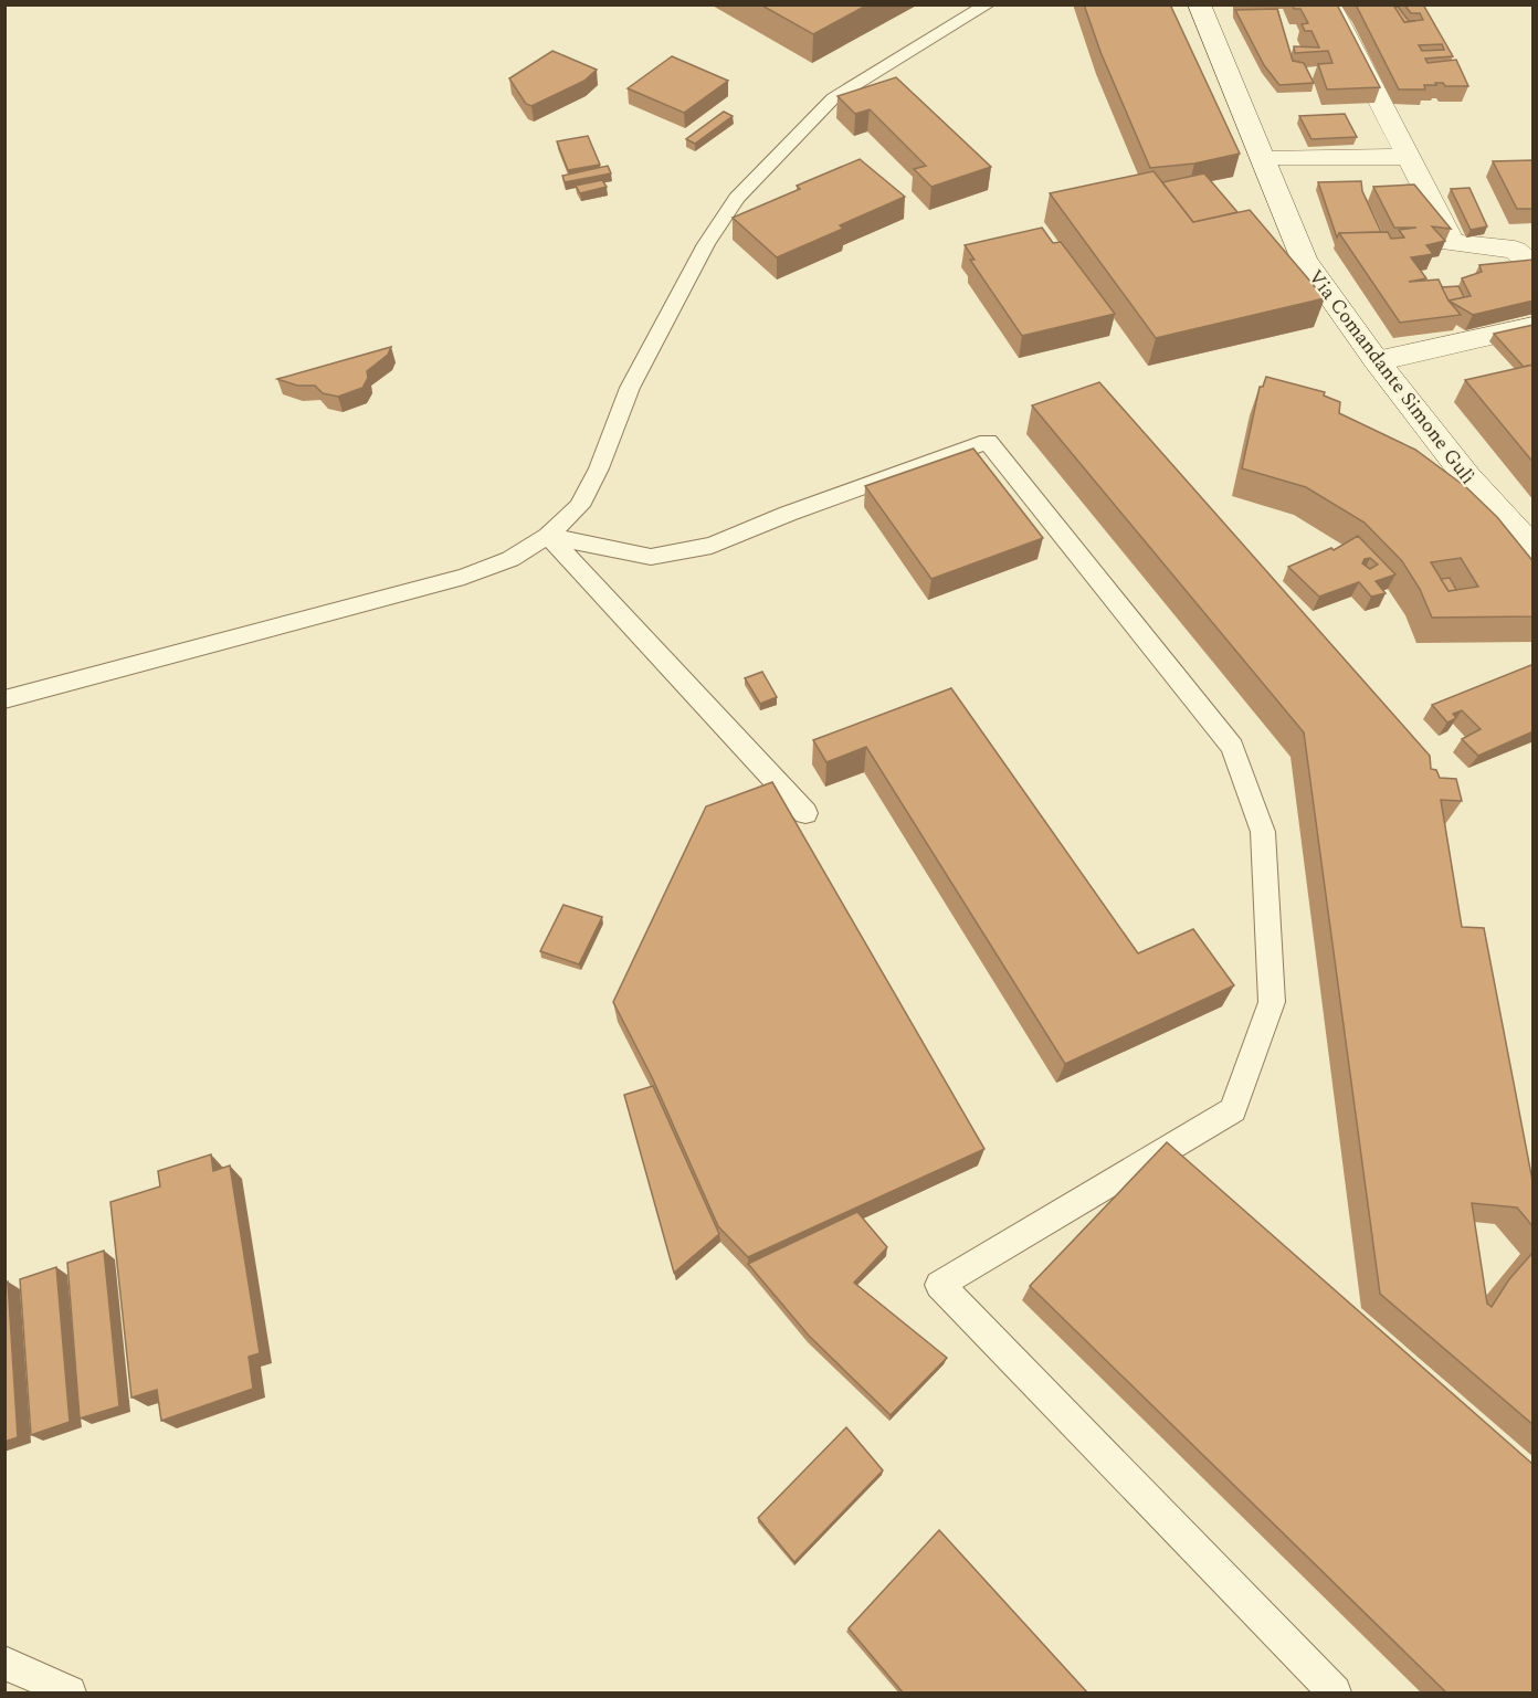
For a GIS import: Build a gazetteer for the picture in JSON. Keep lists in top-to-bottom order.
{
  "streets": {
    "main road": ["Via Comandante Simone Gulì"]
  }
}
